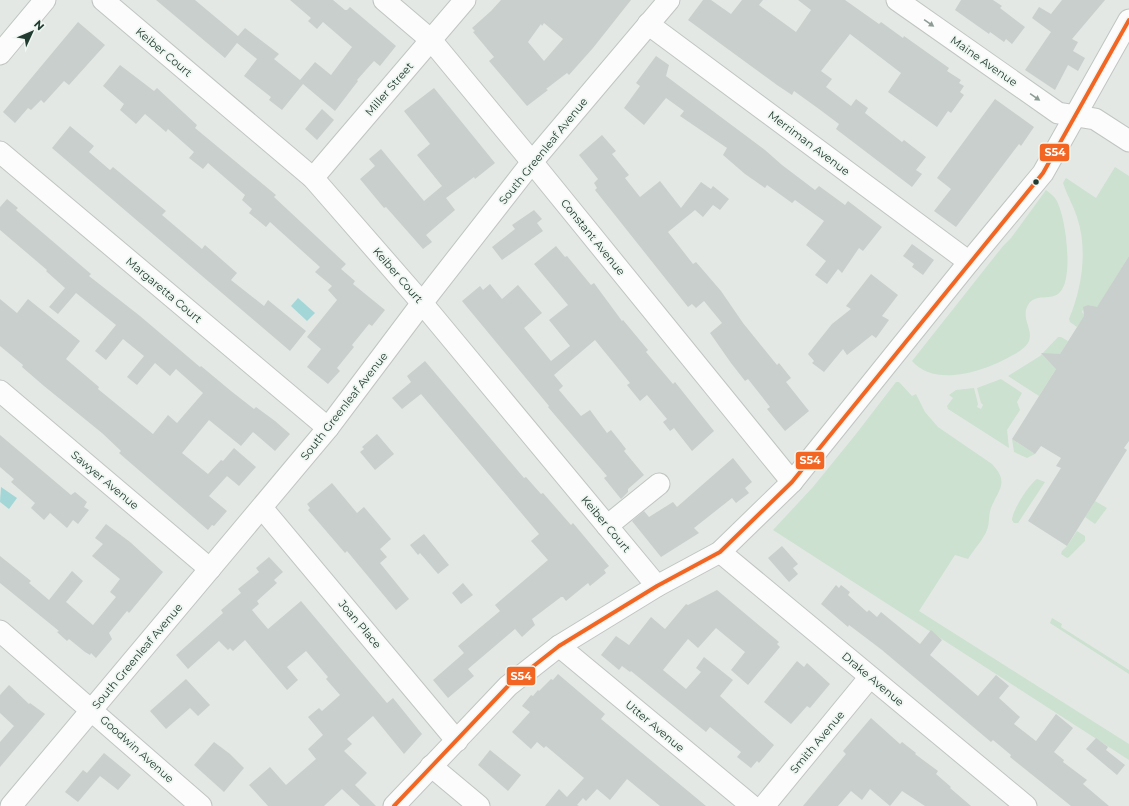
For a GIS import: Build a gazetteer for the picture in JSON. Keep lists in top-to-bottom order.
{
  "streets": {
    "street": [
      "Keiber Court",
      "Maine Avenue",
      "Miller Street",
      "Merriman Avenue",
      "South Greenleaf Avenue",
      "Constant Avenue",
      "Margaretta Court",
      "Sawyer Avenue",
      "Joan Place",
      "Drake Avenue",
      "Utter Avenue",
      "Smith Avenue",
      "Goodwin Avenue"
    ]
  },
  "crossings": [
    ["Keiber Court", "Miller Street"],
    ["Keiber Court", "South Greenleaf Avenue"],
    ["Miller Street", "Constant Avenue"],
    ["Merriman Avenue", "South Greenleaf Avenue"],
    ["South Greenleaf Avenue", "Constant Avenue"],
    ["South Greenleaf Avenue", "Margaretta Court"],
    ["South Greenleaf Avenue", "Sawyer Avenue"],
    ["South Greenleaf Avenue", "Joan Place"],
    ["South Greenleaf Avenue", "Goodwin Avenue"],
    ["Drake Avenue", "Smith Avenue"]
  ],
  "one_way": ["Maine Avenue"],
  "lines": ["transit line S54"],
  "north": "top right"
}
